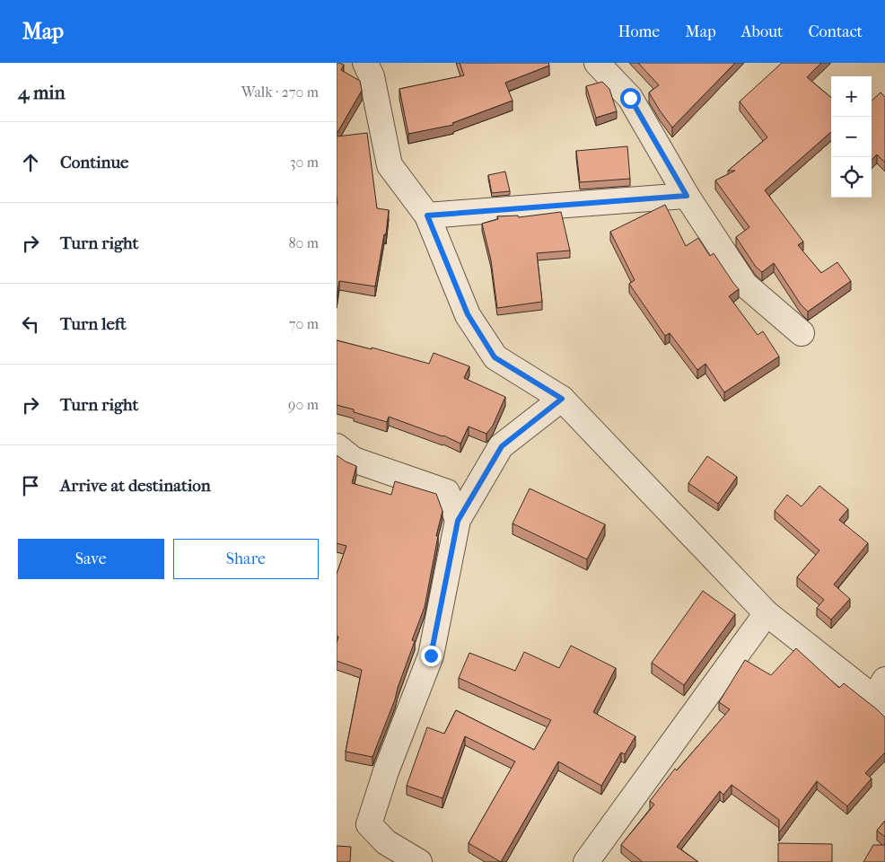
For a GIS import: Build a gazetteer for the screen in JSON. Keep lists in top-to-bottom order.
{
  "page": {
    "header": "Map",
    "nav": [
      "Home",
      "Map",
      "About",
      "Contact"
    ],
    "heading": ["4 min", "Walk · 270 m"],
    "map_buttons": ["+", "−"],
    "list": [
      ["Continue", "30 m"],
      ["Turn right", "80 m"],
      ["Turn left", "70 m"],
      ["Turn right", "90 m"],
      "Arrive at destination"
    ],
    "buttons": ["Save", "Share"]
  }
}
